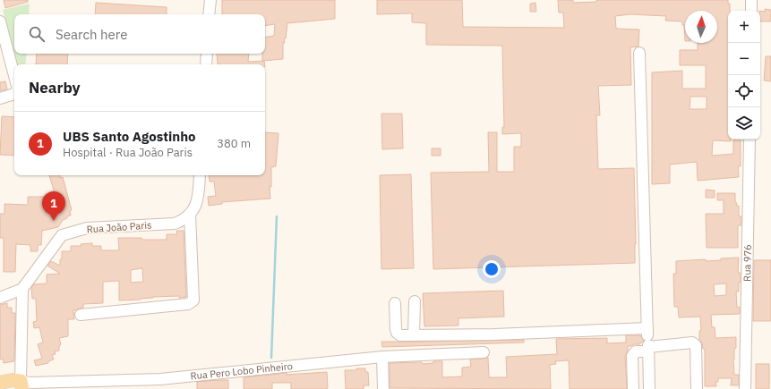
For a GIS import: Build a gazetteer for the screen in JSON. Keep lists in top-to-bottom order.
{
  "streets": {
    "main road": ["Rua Pero Lobo Pinheiro"],
    "street": ["Rua João Paris", "Rua 976"]
  },
  "north": "top",
  "page": {
    "map_buttons": ["+", "−"],
    "search": "Search here",
    "heading": "Nearby",
    "list": [
      {
        "mark": "1",
        "name": "UBS Santo Agostinho",
        "note": "Hospital · Rua João Paris",
        "value": "380 m"
      }
    ],
    "pins": "1"
  }
}
